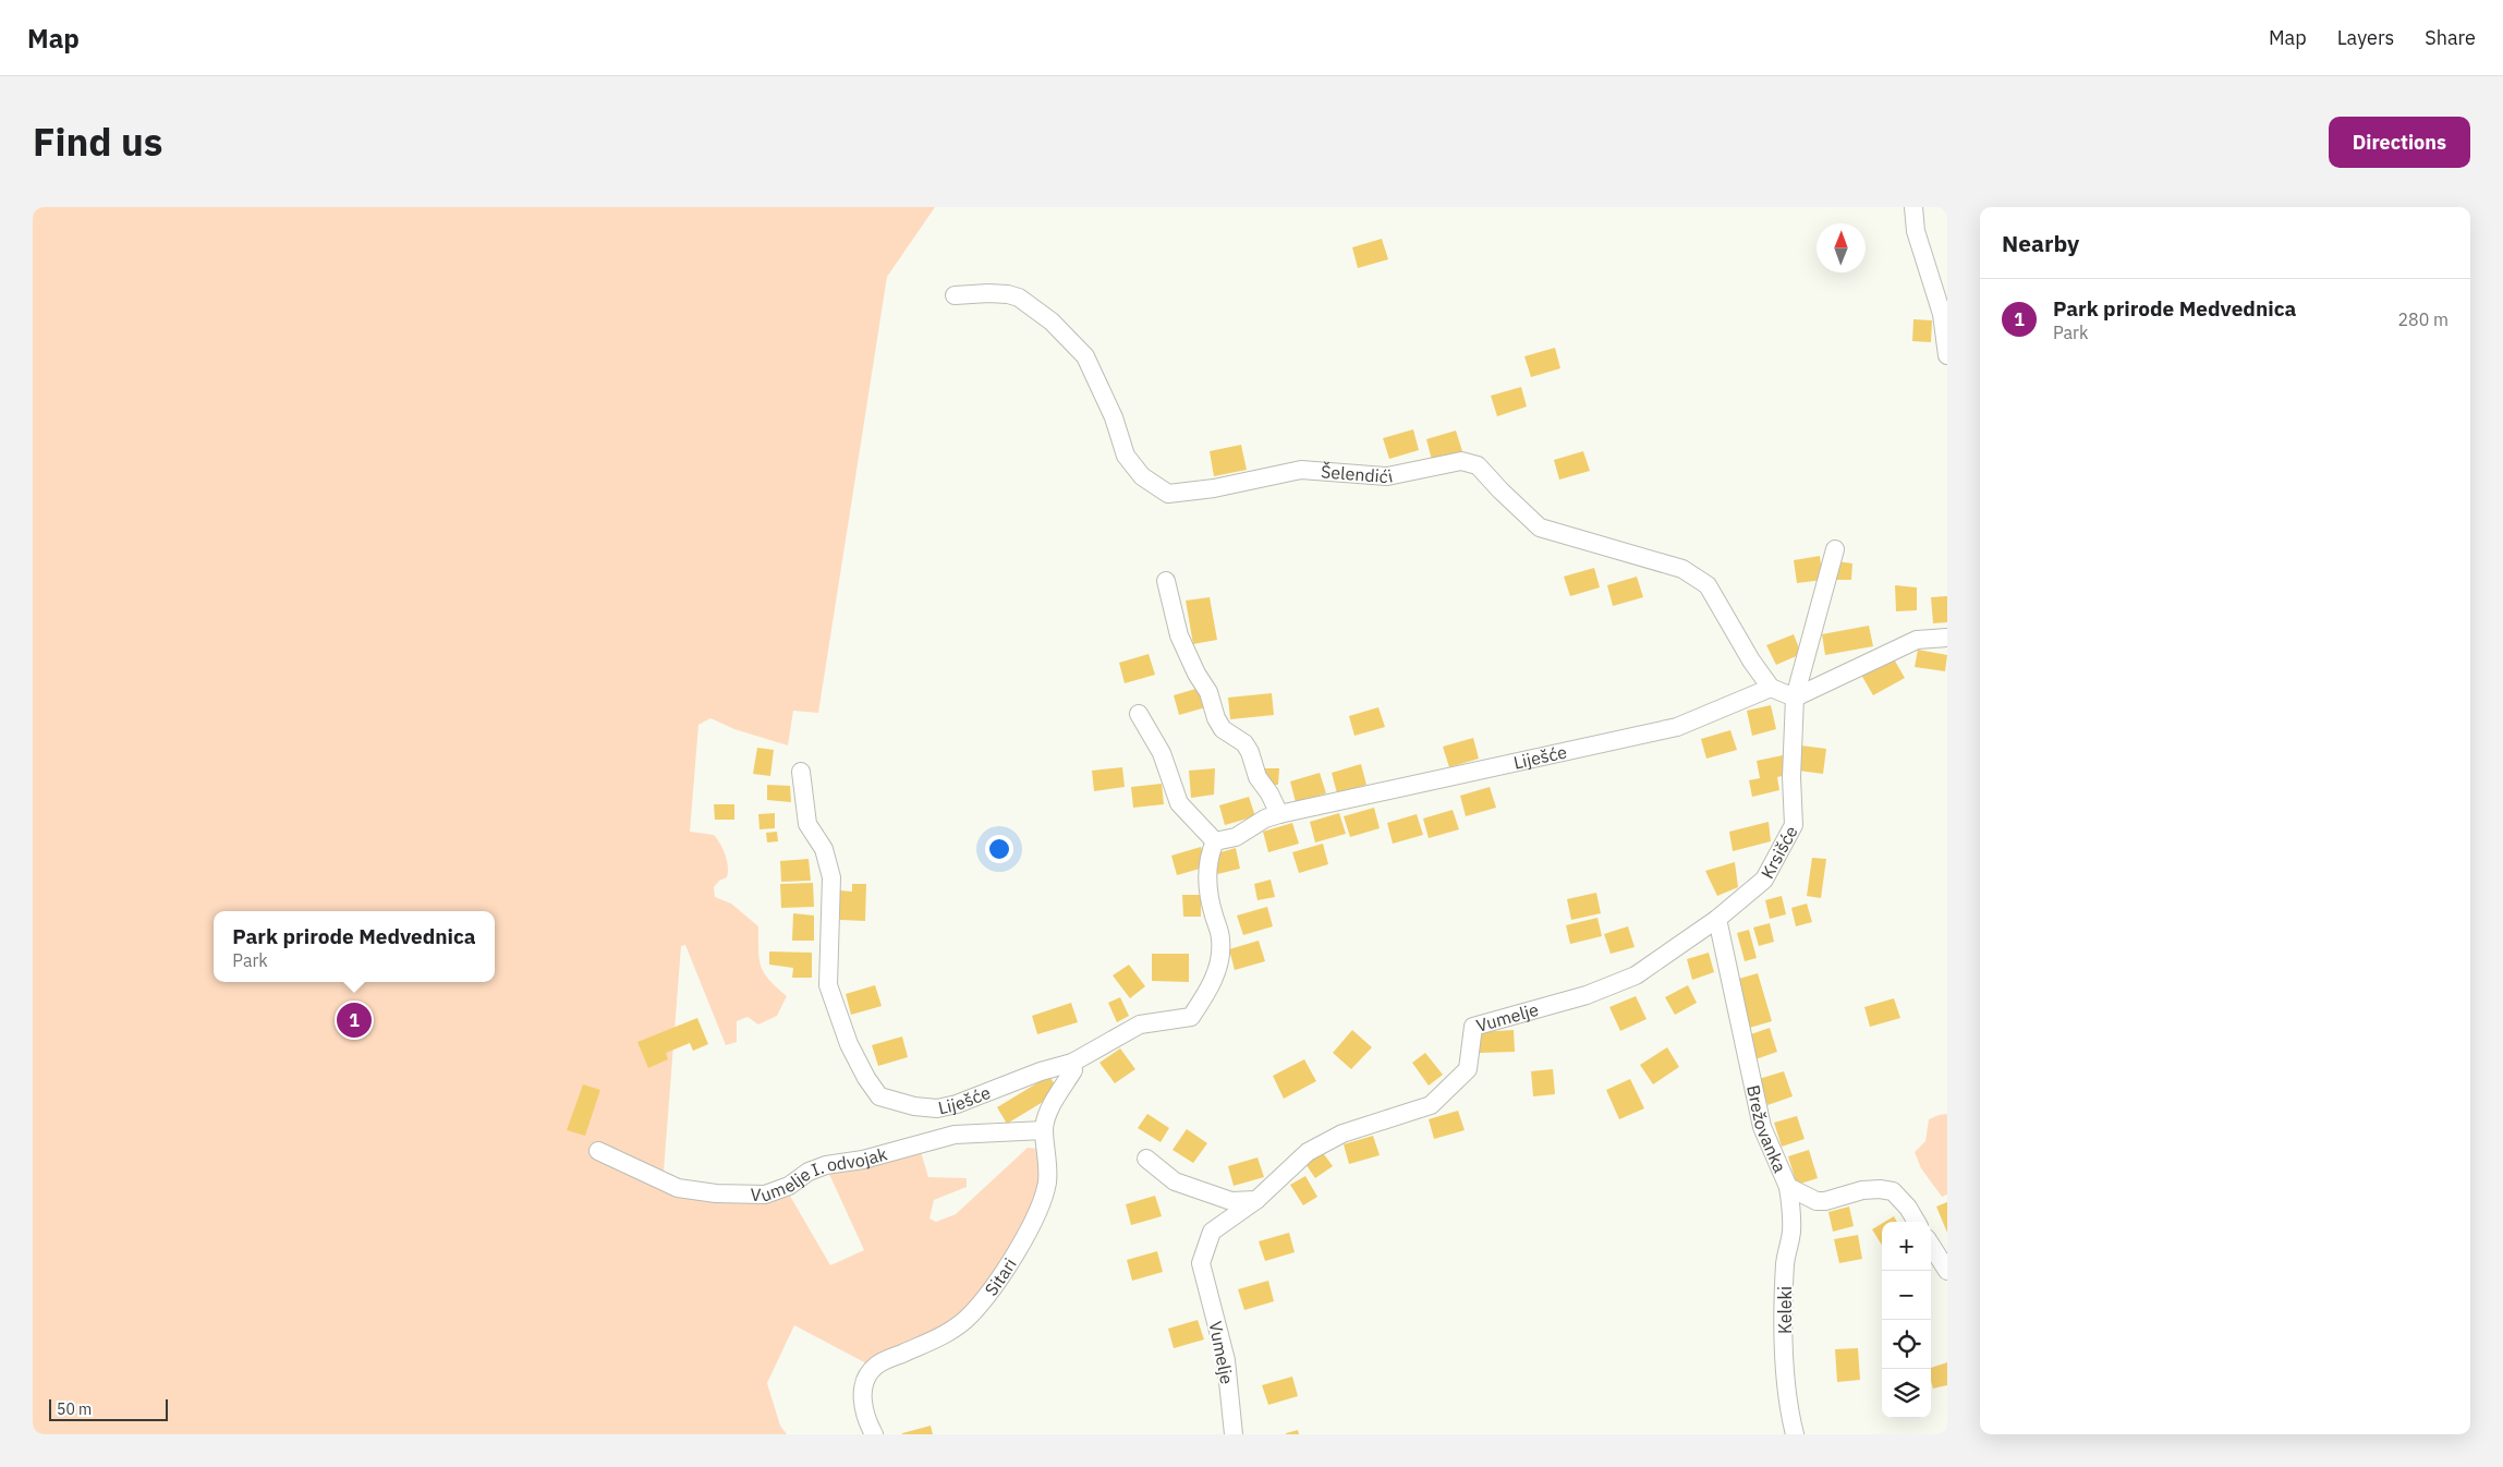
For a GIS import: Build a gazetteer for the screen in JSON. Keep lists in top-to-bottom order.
{
  "streets": {
    "street": [
      "Šelendići",
      "Liješće",
      "Krsišće",
      "Vumelje",
      "Brežovanka",
      "Vumelje I. odvojak",
      "Sitari",
      "Keleki"
    ]
  },
  "crossings": [
    ["Šelendići", "Liješće"],
    ["Liješće", "Sitari"],
    ["Krsišće", "Vumelje"],
    ["Krsišće", "Brežovanka"],
    ["Vumelje", "Brežovanka"],
    ["Brežovanka", "Keleki"],
    ["Vumelje I. odvojak", "Sitari"]
  ],
  "scale_bar": "50 m",
  "north": "top",
  "page": {
    "header": "Map",
    "nav": ["Map", "Layers", "Share"],
    "title": "Find us",
    "buttons": "Directions",
    "heading": "Nearby",
    "list": [
      {
        "mark": "1",
        "name": "Park prirode Medvednica",
        "note": "Park",
        "value": "280 m"
      }
    ],
    "popup": ["Park prirode Medvednica", "Park"],
    "pins": "1",
    "map_buttons": ["+", "−"],
    "scale": "50 m"
  }
}
